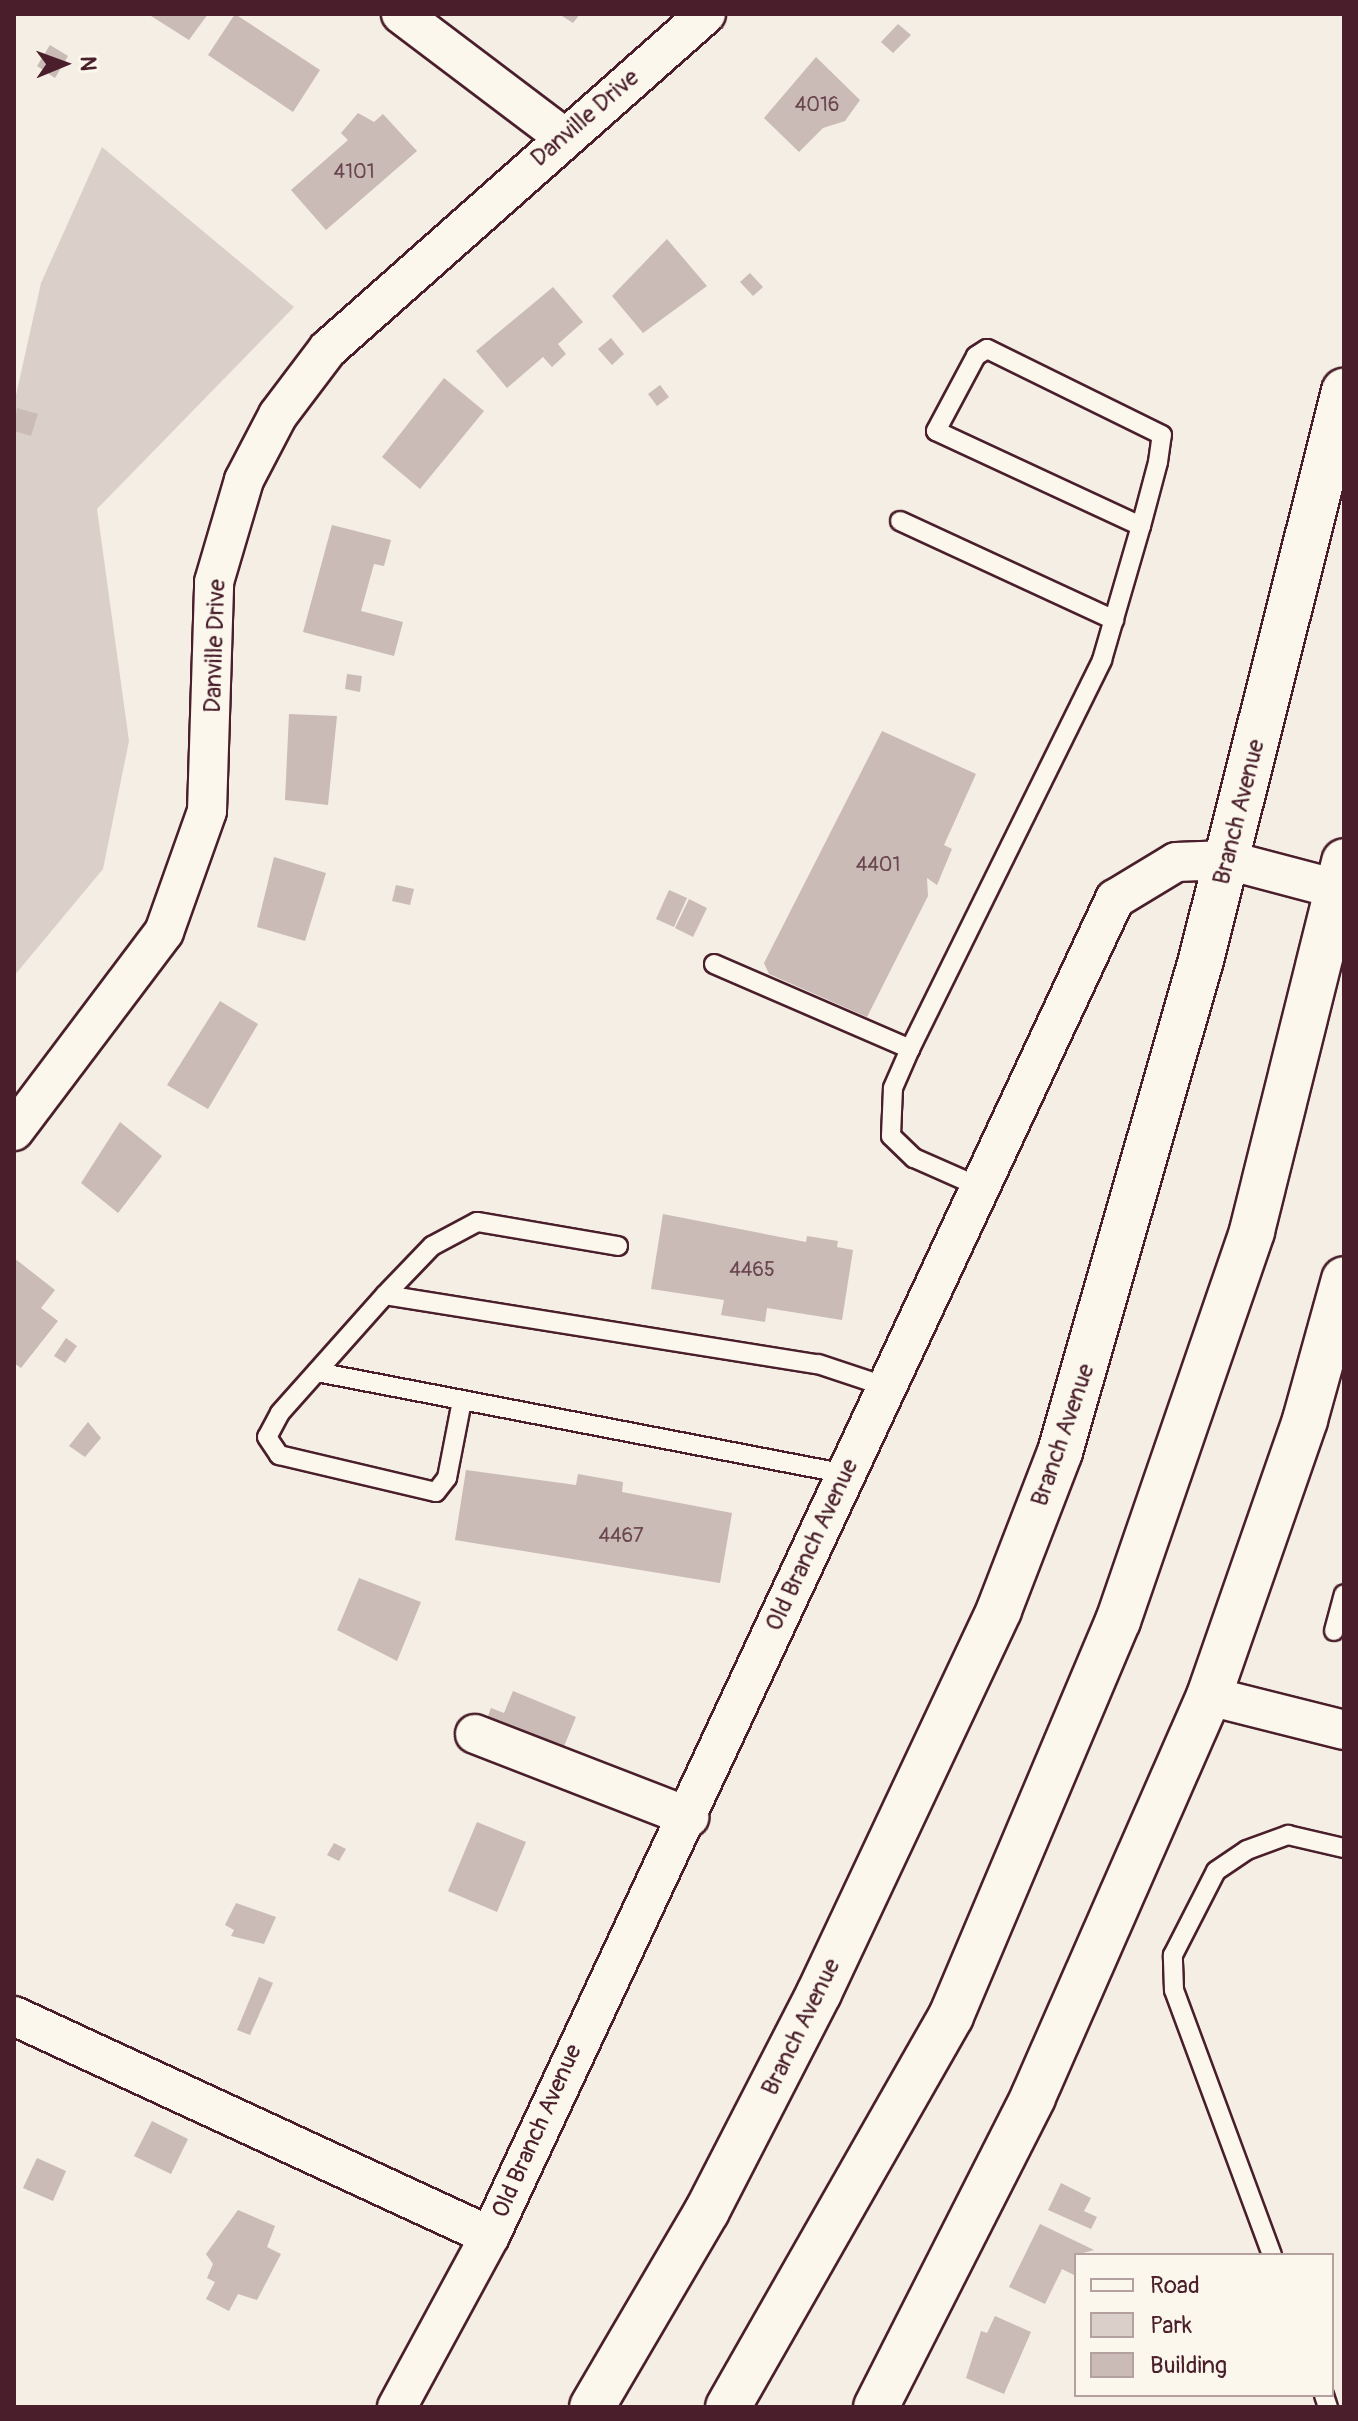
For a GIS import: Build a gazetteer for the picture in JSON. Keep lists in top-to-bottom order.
{
  "streets": {
    "main road": ["Branch Avenue"],
    "street": ["Danville Drive", "Old Branch Avenue"]
  },
  "crossings": [
    ["Branch Avenue", "Old Branch Avenue"]
  ],
  "house_numbers": [
    "4016",
    "4101",
    "4401",
    "4465",
    "4467"
  ],
  "legend": ["Road", "Park", "Building"],
  "north": "right"
}
